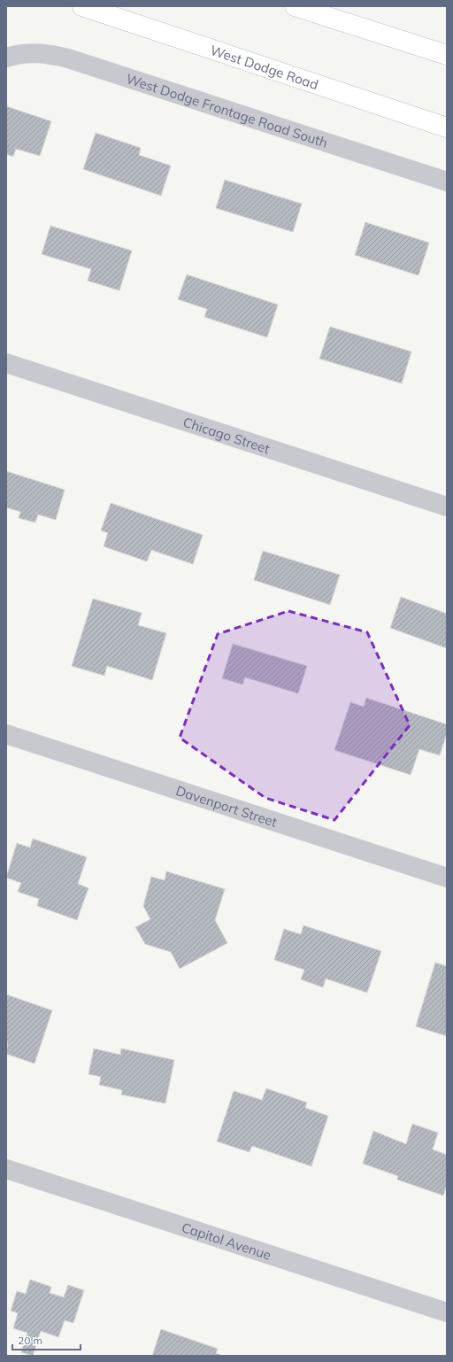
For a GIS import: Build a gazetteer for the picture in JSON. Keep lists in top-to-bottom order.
{
  "streets": {
    "highway": ["West Dodge Road"],
    "street": [
      "West Dodge Frontage Road South",
      "Chicago Street",
      "Davenport Street",
      "Capitol Avenue"
    ]
  },
  "scale_bar": "20 m"
}
